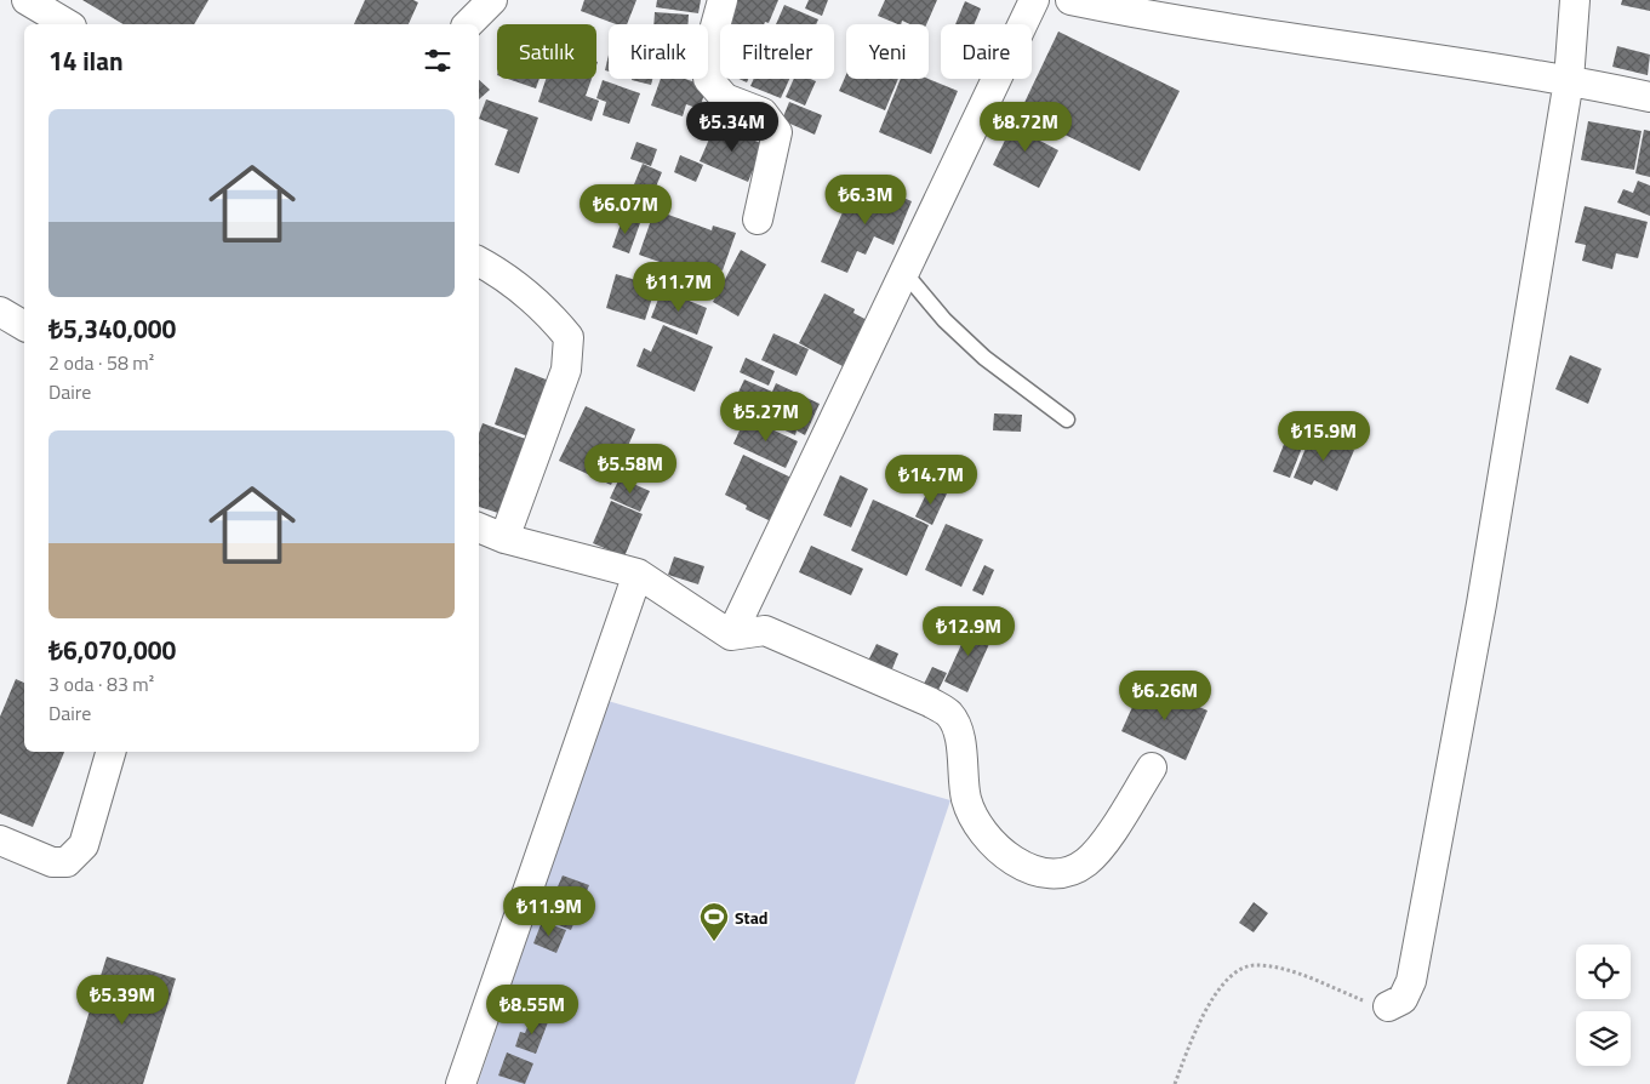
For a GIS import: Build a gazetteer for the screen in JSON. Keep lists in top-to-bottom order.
{
  "places": {
    "sports": ["Stad"]
  },
  "page": {
    "chip": [
      "Satılık",
      "Kiralık",
      "Filtreler",
      "Yeni",
      "Daire"
    ],
    "heading": "14 ilan",
    "list": [
      {
        "name": "₺5,340,000",
        "note": "2 oda · 58 m² · Daire"
      },
      {
        "name": "₺6,070,000",
        "note": "3 oda · 83 m² · Daire"
      }
    ],
    "price": [
      "₺5.34M",
      "₺8.72M",
      "₺6.3M",
      "₺6.07M",
      "₺11.7M",
      "₺5.27M",
      "₺15.9M",
      "₺5.58M",
      "₺14.7M",
      "₺12.9M",
      "₺6.26M",
      "₺11.9M",
      "₺5.39M",
      "₺8.55M"
    ]
  }
}
